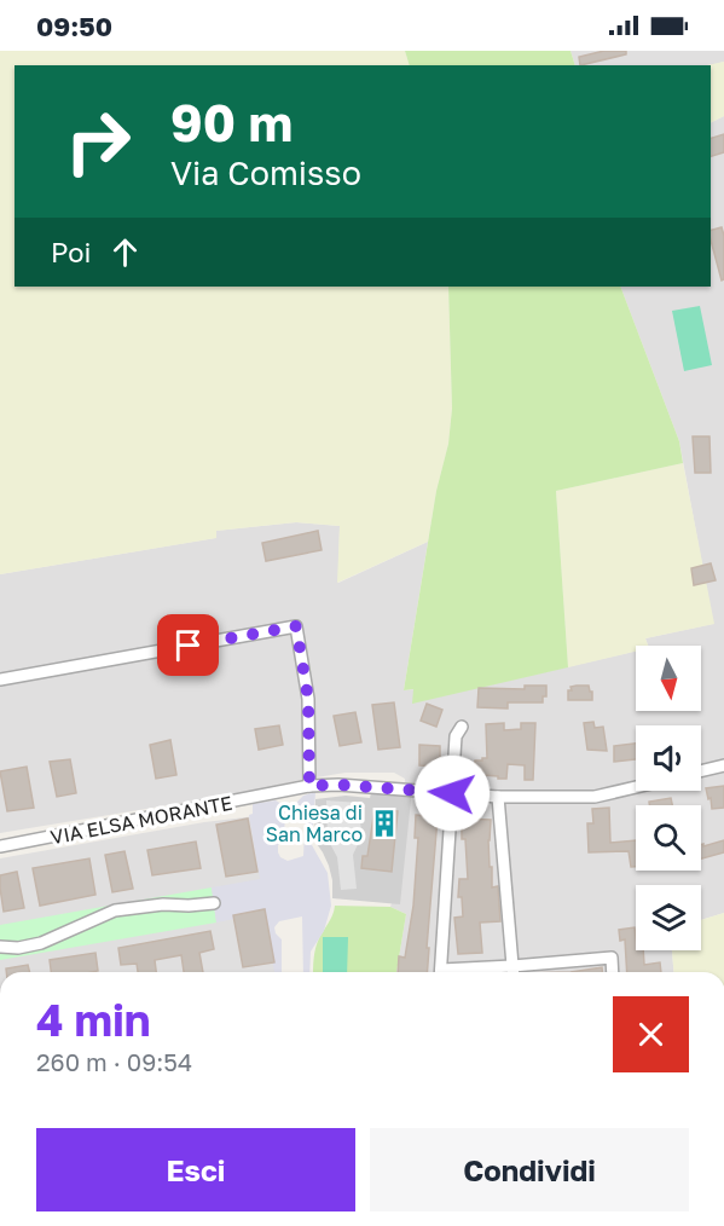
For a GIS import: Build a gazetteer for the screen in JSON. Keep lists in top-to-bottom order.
{
  "streets": {
    "street": ["VIA ELSA MORANTE"]
  },
  "places": {
    "building": ["Chiesa di San Marco"]
  },
  "north": "bottom",
  "page": {
    "status": "09:50",
    "turn": ["90 m", "Via Comisso"],
    "then": "Poi",
    "heading": ["4 min", "260 m · 09:54"],
    "buttons": ["Esci", "Condividi"]
  }
}
